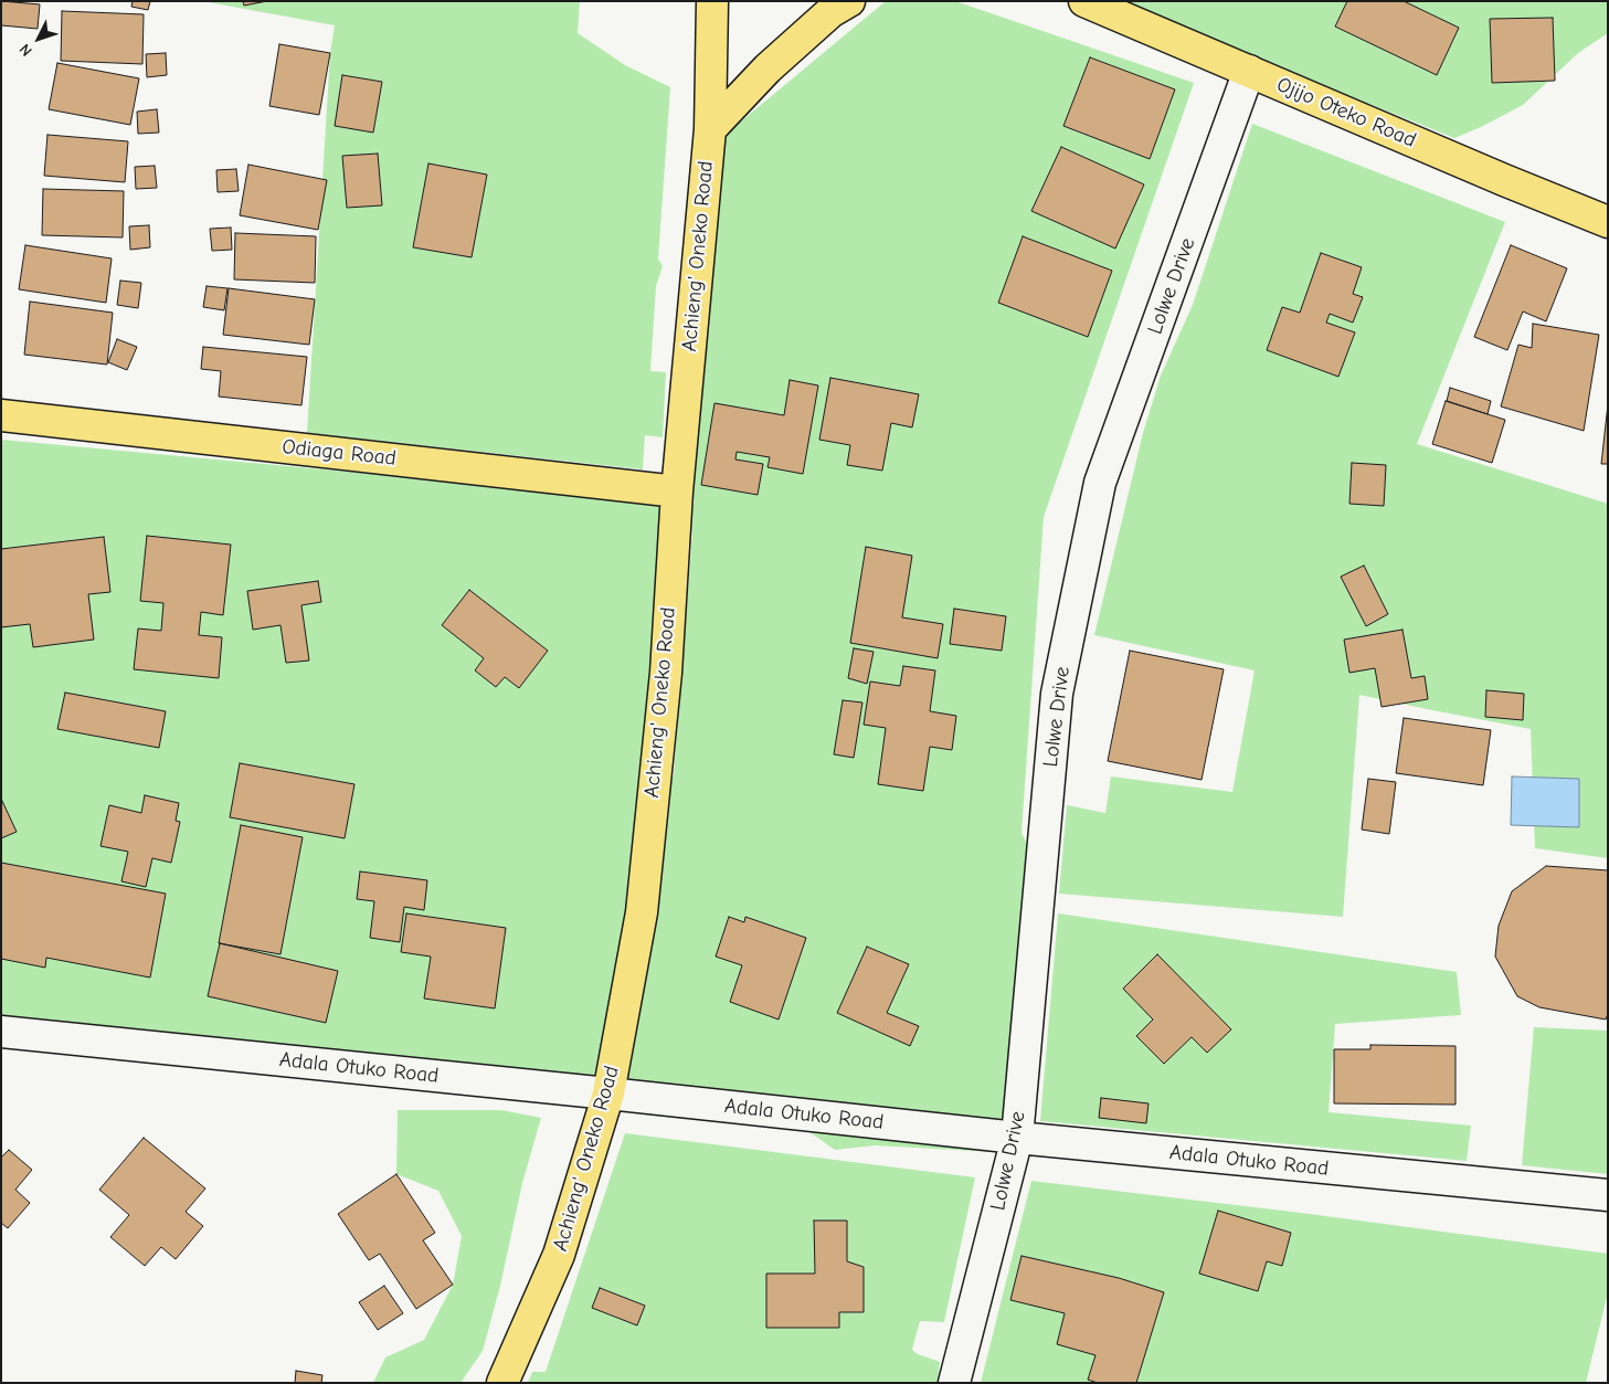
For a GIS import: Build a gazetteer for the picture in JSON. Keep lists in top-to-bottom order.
{
  "streets": {
    "main road": ["Ojijo Oteko Road", "Achieng' Oneko Road", "Odiaga Road"],
    "street": ["Lolwe Drive", "Adala Otuko Road"]
  },
  "crossings": [
    ["Ojijo Oteko Road", "Lolwe Drive"],
    ["Achieng' Oneko Road", "Odiaga Road"],
    ["Achieng' Oneko Road", "Adala Otuko Road"],
    ["Lolwe Drive", "Adala Otuko Road"]
  ],
  "north": "bottom left"
}
